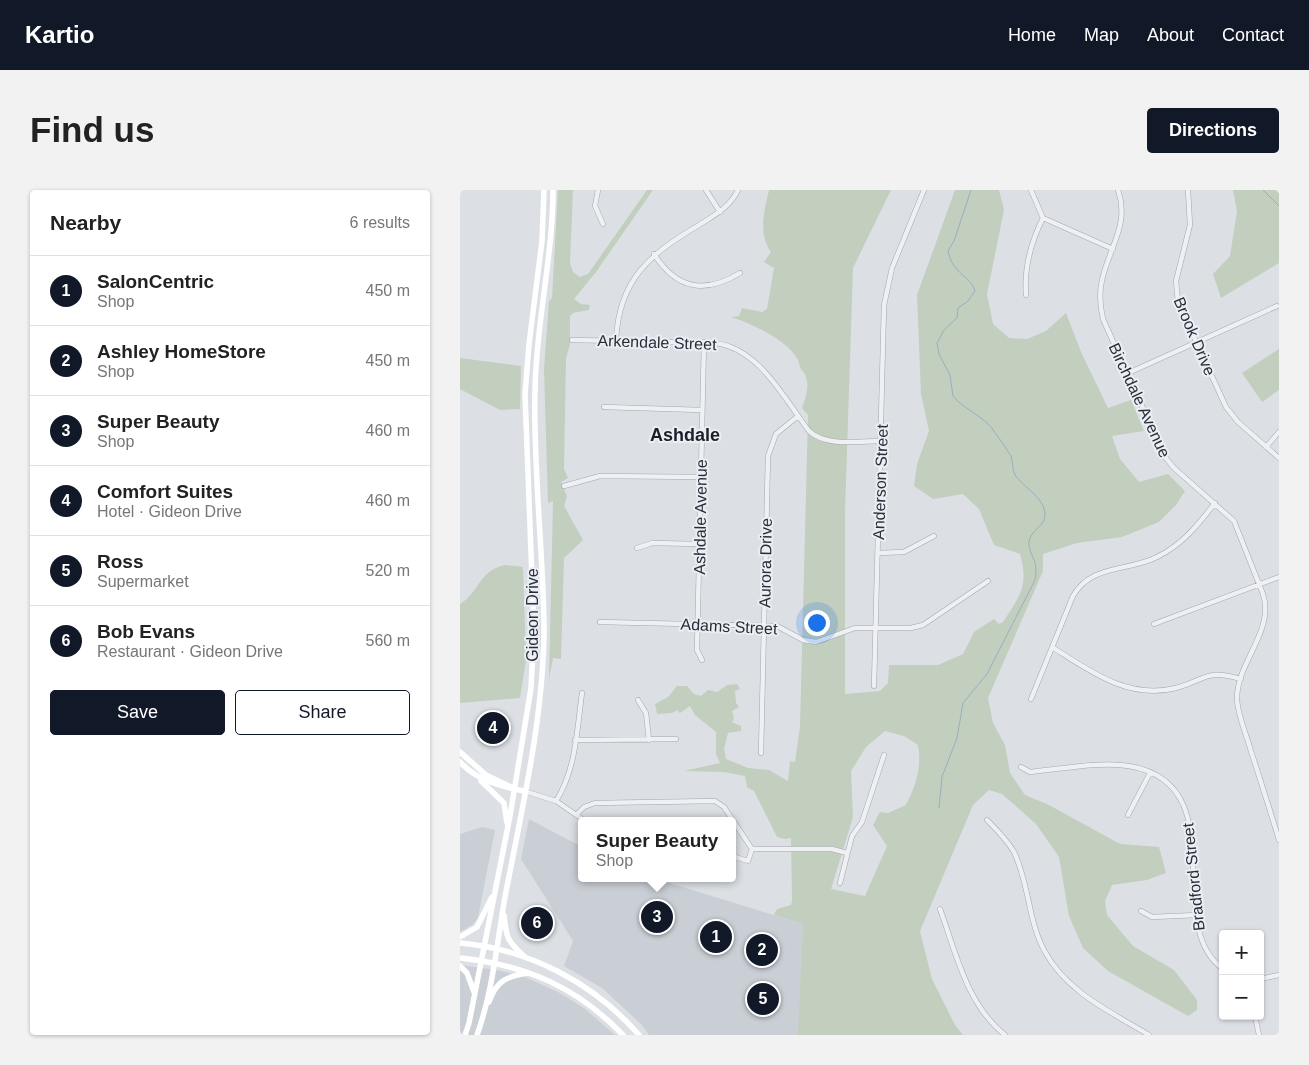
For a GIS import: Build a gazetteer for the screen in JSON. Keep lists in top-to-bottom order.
{
  "streets": {
    "main road": ["Gideon Drive"],
    "street": [
      "Brook Drive",
      "Arkendale Street",
      "Birchdale Avenue",
      "Anderson Street",
      "Ashdale Avenue",
      "Aurora Drive",
      "Adams Street",
      "Bradford Street"
    ]
  },
  "crossings": [
    ["Arkendale Street", "Anderson Street"],
    ["Arkendale Street", "Ashdale Avenue"],
    ["Arkendale Street", "Aurora Drive"],
    ["Anderson Street", "Adams Street"],
    ["Ashdale Avenue", "Adams Street"],
    ["Aurora Drive", "Adams Street"]
  ],
  "districts": ["Ashdale"],
  "page": {
    "header": "Kartio",
    "nav": [
      "Home",
      "Map",
      "About",
      "Contact"
    ],
    "buttons": [
      "Directions",
      ["Save", "Share"]
    ],
    "title": "Find us",
    "heading": ["Nearby", "6 results"],
    "list": [
      {
        "mark": "1",
        "name": "SalonCentric",
        "note": "Shop",
        "value": "450 m"
      },
      {
        "mark": "2",
        "name": "Ashley HomeStore",
        "note": "Shop",
        "value": "450 m"
      },
      {
        "mark": "3",
        "name": "Super Beauty",
        "note": "Shop",
        "value": "460 m"
      },
      {
        "mark": "4",
        "name": "Comfort Suites",
        "note": "Hotel · Gideon Drive",
        "value": "460 m"
      },
      {
        "mark": "5",
        "name": "Ross",
        "note": "Supermarket",
        "value": "520 m"
      },
      {
        "mark": "6",
        "name": "Bob Evans",
        "note": "Restaurant · Gideon Drive",
        "value": "560 m"
      }
    ],
    "pins": [
      "4",
      "3",
      "6",
      "1",
      "2",
      "5"
    ],
    "popup": ["Super Beauty", "Shop"],
    "map_buttons": ["+", "−"]
  }
}
